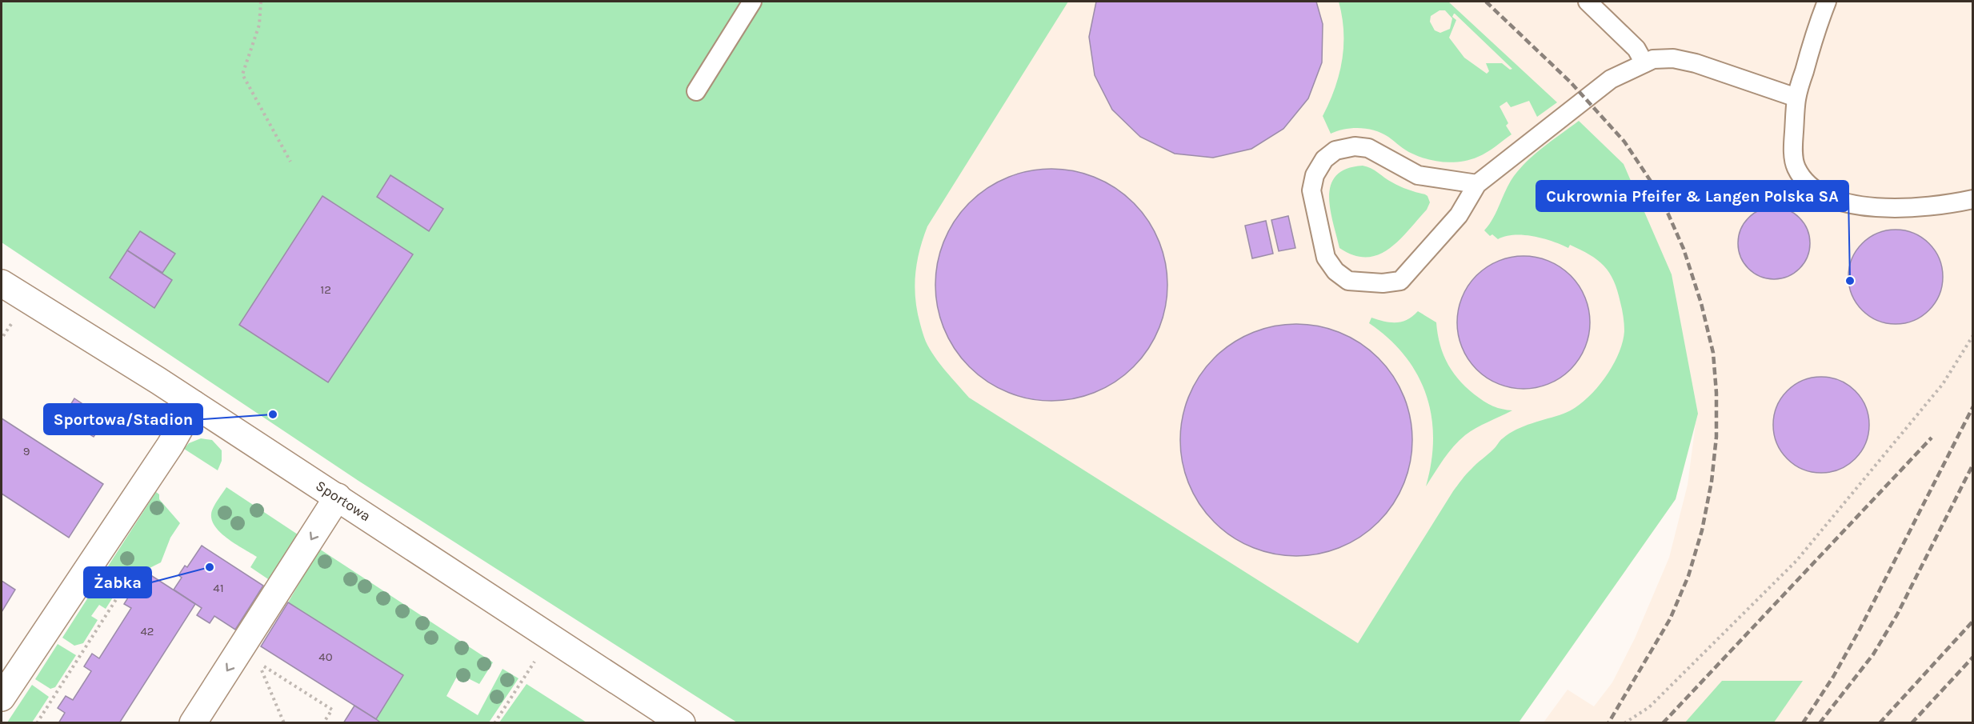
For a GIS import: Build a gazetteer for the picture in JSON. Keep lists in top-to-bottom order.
{
  "streets": {
    "street": ["Sportowa"]
  },
  "places": ["Cukrownia Pfeifer & Langen Polska SA", "Sportowa/Stadion", "Żabka"],
  "house_numbers": [
    "12",
    "9",
    "41",
    "42",
    "40"
  ]
}
